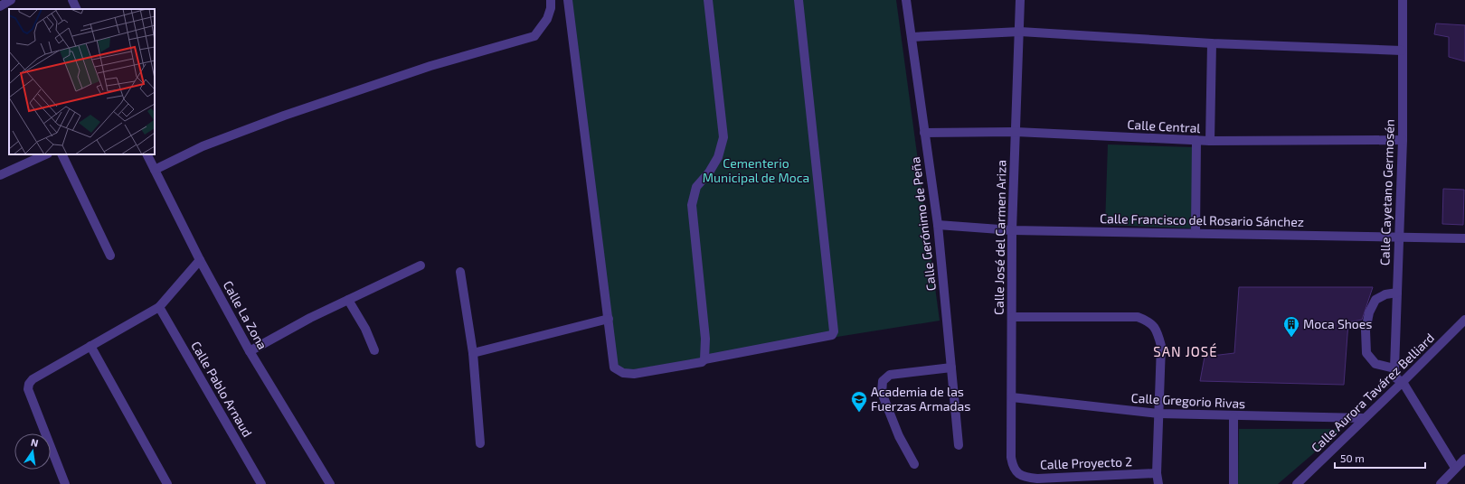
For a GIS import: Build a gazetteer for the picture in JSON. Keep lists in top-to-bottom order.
{
  "streets": {
    "street": [
      "Calle Central",
      "Calle Cayetano Germosén",
      "Calle Francisco del Rosario Sánchez",
      "Calle Gerónimo de Peña",
      "Calle José del Carmen Ariza",
      "Calle La Zona",
      "Calle Pablo Arnaud",
      "Calle Aurora Tavárez Belliard",
      "Calle Gregorio Rivas",
      "Calle Proyecto 2"
    ]
  },
  "crossings": [
    ["Calle Central", "Calle Cayetano Germosén"],
    ["Calle Central", "Calle Gerónimo de Peña"],
    ["Calle Central", "Calle José del Carmen Ariza"],
    ["Calle Cayetano Germosén", "Calle Francisco del Rosario Sánchez"],
    ["Calle Francisco del Rosario Sánchez", "Calle Gerónimo de Peña"],
    ["Calle Francisco del Rosario Sánchez", "Calle José del Carmen Ariza"],
    ["Calle José del Carmen Ariza", "Calle Gregorio Rivas"],
    ["Calle José del Carmen Ariza", "Calle Proyecto 2"],
    ["Calle Aurora Tavárez Belliard", "Calle Gregorio Rivas"]
  ],
  "districts": ["SAN JOSÉ"],
  "parks": ["Cementerio Municipal de Moca"],
  "places": {
    "building": ["Moca Shoes"],
    "school or university": ["Academia de las Fuerzas Armadas"]
  },
  "scale_bar": "50 m",
  "north": "top"
}
